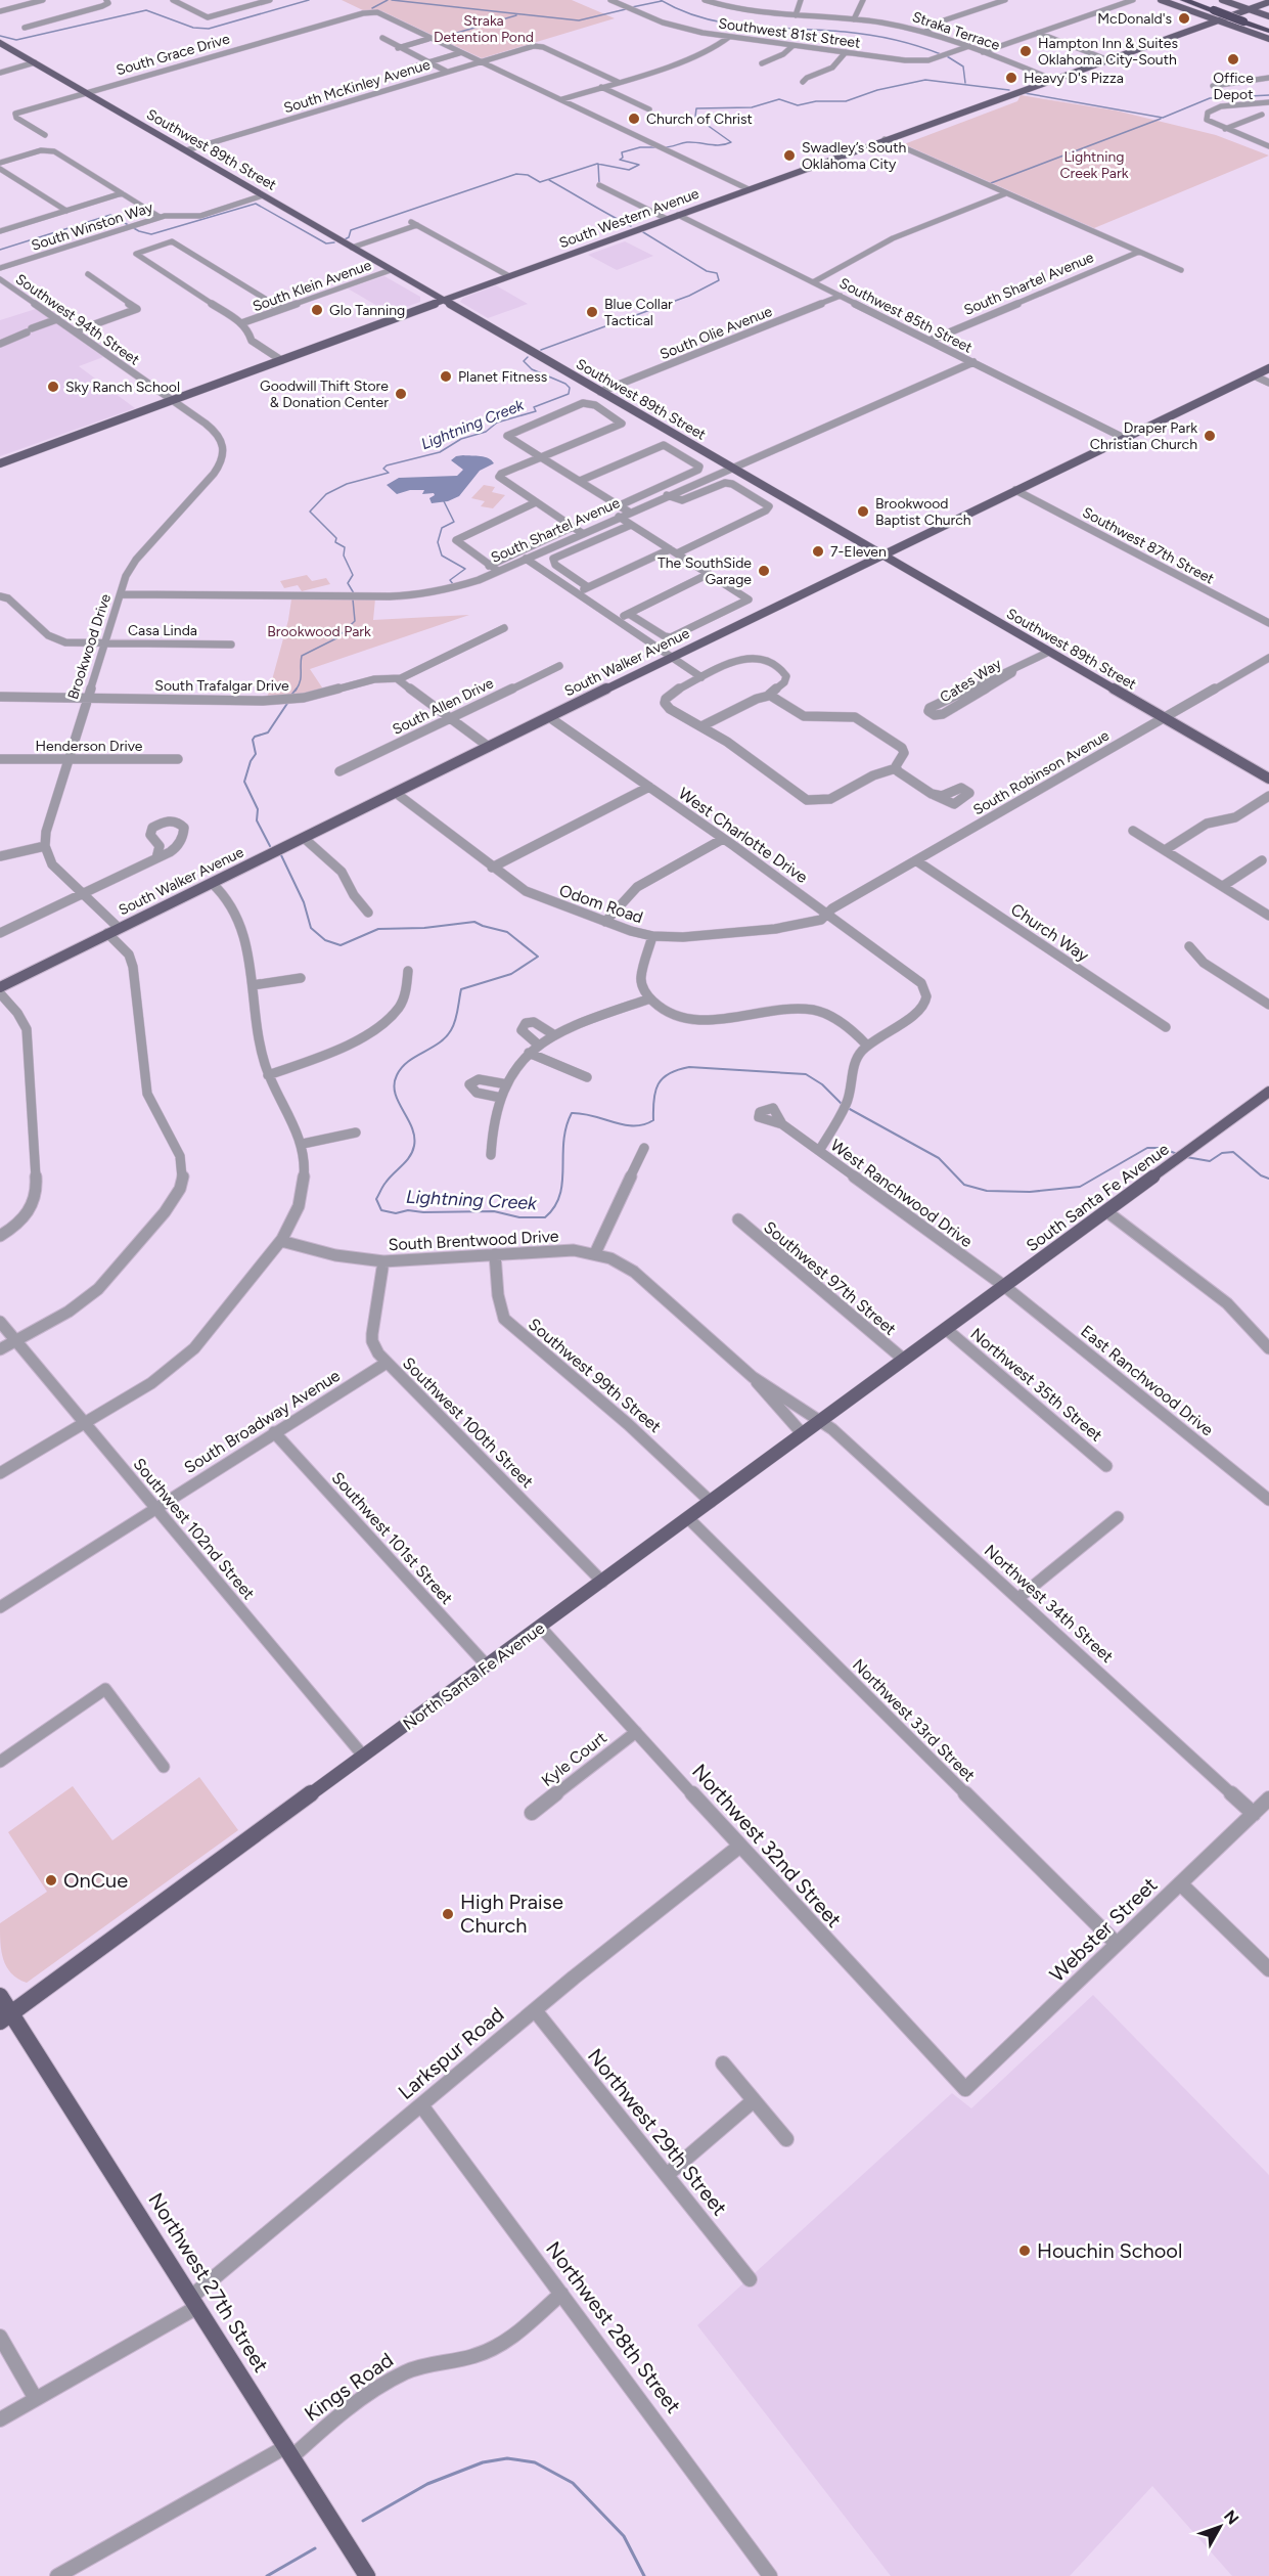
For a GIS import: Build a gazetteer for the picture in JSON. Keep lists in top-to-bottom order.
{
  "streets": {
    "main road": [
      "Southwest 89th Street",
      "South Western Avenue",
      "South Walker Avenue",
      "South Santa Fe Avenue",
      "North Santa Fe Avenue",
      "Northwest 27th Street"
    ],
    "street": [
      "Straka Terrace",
      "Southwest 81st Street",
      "South Grace Drive",
      "South McKinley Avenue",
      "South Winston Way",
      "South Shartel Avenue",
      "South Klein Avenue",
      "Southwest 85th Street",
      "Southwest 94th Street",
      "South Olie Avenue",
      "Southwest 87th Street",
      "Casa Linda",
      "Brookwood Drive",
      "Cates Way",
      "South Trafalgar Drive",
      "South Allen Drive",
      "Henderson Drive",
      "South Robinson Avenue",
      "West Charlotte Drive",
      "Odom Road",
      "Church Way",
      "West Ranchwood Drive",
      "South Brentwood Drive",
      "Southwest 97th Street",
      "Southwest 99th Street",
      "East Ranchwood Drive",
      "Northwest 35th Street",
      "South Broadway Avenue",
      "Southwest 100th Street",
      "Southwest 102nd Street",
      "Southwest 101st Street",
      "Northwest 34th Street",
      "Northwest 33rd Street",
      "Kyle Court",
      "Northwest 32nd Street",
      "Webster Street",
      "Larkspur Road",
      "Northwest 29th Street",
      "Northwest 28th Street",
      "Kings Road"
    ]
  },
  "crossings": [
    ["Straka Terrace", "Southwest 81st Street"],
    ["Straka Terrace", "South Western Avenue"],
    ["South Grace Drive", "South McKinley Avenue"],
    ["South Grace Drive", "Southwest 89th Street"],
    ["South McKinley Avenue", "Southwest 89th Street"],
    ["Southwest 89th Street", "South Western Avenue"],
    ["Southwest 89th Street", "South Winston Way"],
    ["Southwest 89th Street", "South Shartel Avenue"],
    ["Southwest 89th Street", "South Klein Avenue"],
    ["Southwest 89th Street", "South Olie Avenue"],
    ["Southwest 89th Street", "South Walker Avenue"],
    ["Southwest 89th Street", "Cates Way"],
    ["Southwest 89th Street", "South Robinson Avenue"],
    ["South Western Avenue", "South Klein Avenue"],
    ["South Western Avenue", "Southwest 85th Street"],
    ["South Western Avenue", "Southwest 94th Street"],
    ["South Western Avenue", "Brookwood Drive"],
    ["South Shartel Avenue", "Southwest 85th Street"],
    ["South Shartel Avenue", "Brookwood Drive"],
    ["Southwest 85th Street", "South Olie Avenue"],
    ["Southwest 85th Street", "South Walker Avenue"],
    ["Southwest 94th Street", "Brookwood Drive"],
    ["Southwest 87th Street", "South Walker Avenue"],
    ["Casa Linda", "Brookwood Drive"],
    ["Brookwood Drive", "South Trafalgar Drive"],
    ["Brookwood Drive", "Henderson Drive"],
    ["South Walker Avenue", "West Charlotte Drive"],
    ["South Walker Avenue", "Odom Road"],
    ["South Robinson Avenue", "West Charlotte Drive"],
    ["South Robinson Avenue", "Odom Road"],
    ["South Robinson Avenue", "Church Way"],
    ["West Charlotte Drive", "Odom Road"],
    ["West Ranchwood Drive", "South Santa Fe Avenue"],
    ["West Ranchwood Drive", "East Ranchwood Drive"],
    ["South Santa Fe Avenue", "East Ranchwood Drive"],
    ["South Santa Fe Avenue", "Northwest 35th Street"],
    ["South Santa Fe Avenue", "North Santa Fe Avenue"],
    ["South Brentwood Drive", "Southwest 99th Street"],
    ["South Brentwood Drive", "Southwest 100th Street"],
    ["South Brentwood Drive", "Northwest 34th Street"],
    ["Southwest 97th Street", "North Santa Fe Avenue"],
    ["Southwest 99th Street", "North Santa Fe Avenue"],
    ["Northwest 35th Street", "North Santa Fe Avenue"],
    ["South Broadway Avenue", "Southwest 100th Street"],
    ["South Broadway Avenue", "Southwest 102nd Street"],
    ["South Broadway Avenue", "Southwest 101st Street"],
    ["Southwest 100th Street", "North Santa Fe Avenue"],
    ["Southwest 102nd Street", "North Santa Fe Avenue"],
    ["Southwest 101st Street", "North Santa Fe Avenue"],
    ["Northwest 34th Street", "North Santa Fe Avenue"],
    ["Northwest 34th Street", "Webster Street"],
    ["North Santa Fe Avenue", "Northwest 33rd Street"],
    ["North Santa Fe Avenue", "Northwest 32nd Street"],
    ["North Santa Fe Avenue", "Northwest 27th Street"],
    ["Northwest 33rd Street", "Webster Street"],
    ["Kyle Court", "Northwest 32nd Street"],
    ["Northwest 32nd Street", "Webster Street"],
    ["Northwest 32nd Street", "Larkspur Road"],
    ["Larkspur Road", "Northwest 29th Street"],
    ["Larkspur Road", "Northwest 27th Street"],
    ["Larkspur Road", "Northwest 28th Street"],
    ["Northwest 27th Street", "Kings Road"],
    ["Northwest 28th Street", "Kings Road"]
  ],
  "water": ["Lightning Creek"],
  "parks": ["Straka Detention Pond", "Lightning Creek Park", "Brookwood Park"],
  "places": [
    "McDonald's",
    "Hampton Inn & Suites Oklahoma City-South",
    "Office Depot",
    "Heavy D's Pizza",
    "Church of Christ",
    "Swadley’s South Oklahoma City",
    "Glo Tanning",
    "Blue Collar Tactical",
    "Planet Fitness",
    "Sky Ranch School",
    "Goodwill Thift Store & Donation Center",
    "Draper Park Christian Church",
    "Brookwood Baptist Church",
    "7-Eleven",
    "The SouthSide Garage",
    "OnCue",
    "High Praise Church",
    "Houchin School"
  ],
  "north": "top right"
}
